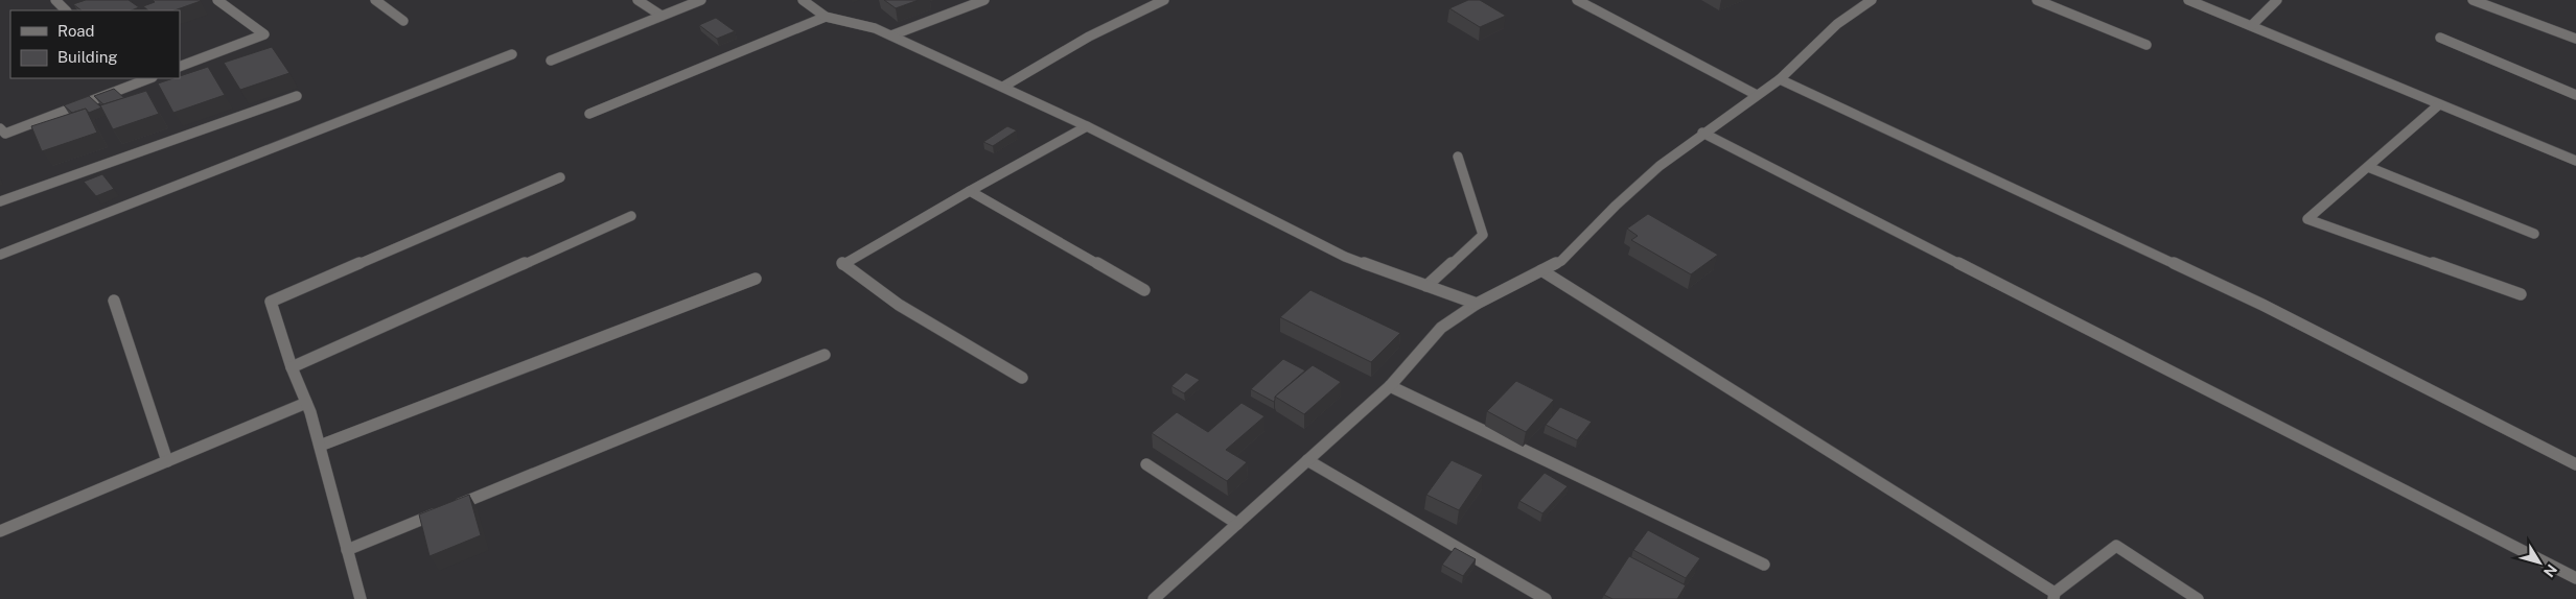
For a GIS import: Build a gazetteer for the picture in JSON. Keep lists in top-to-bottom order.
{
  "legend": ["Road", "Building"],
  "north": "bottom right"
}
